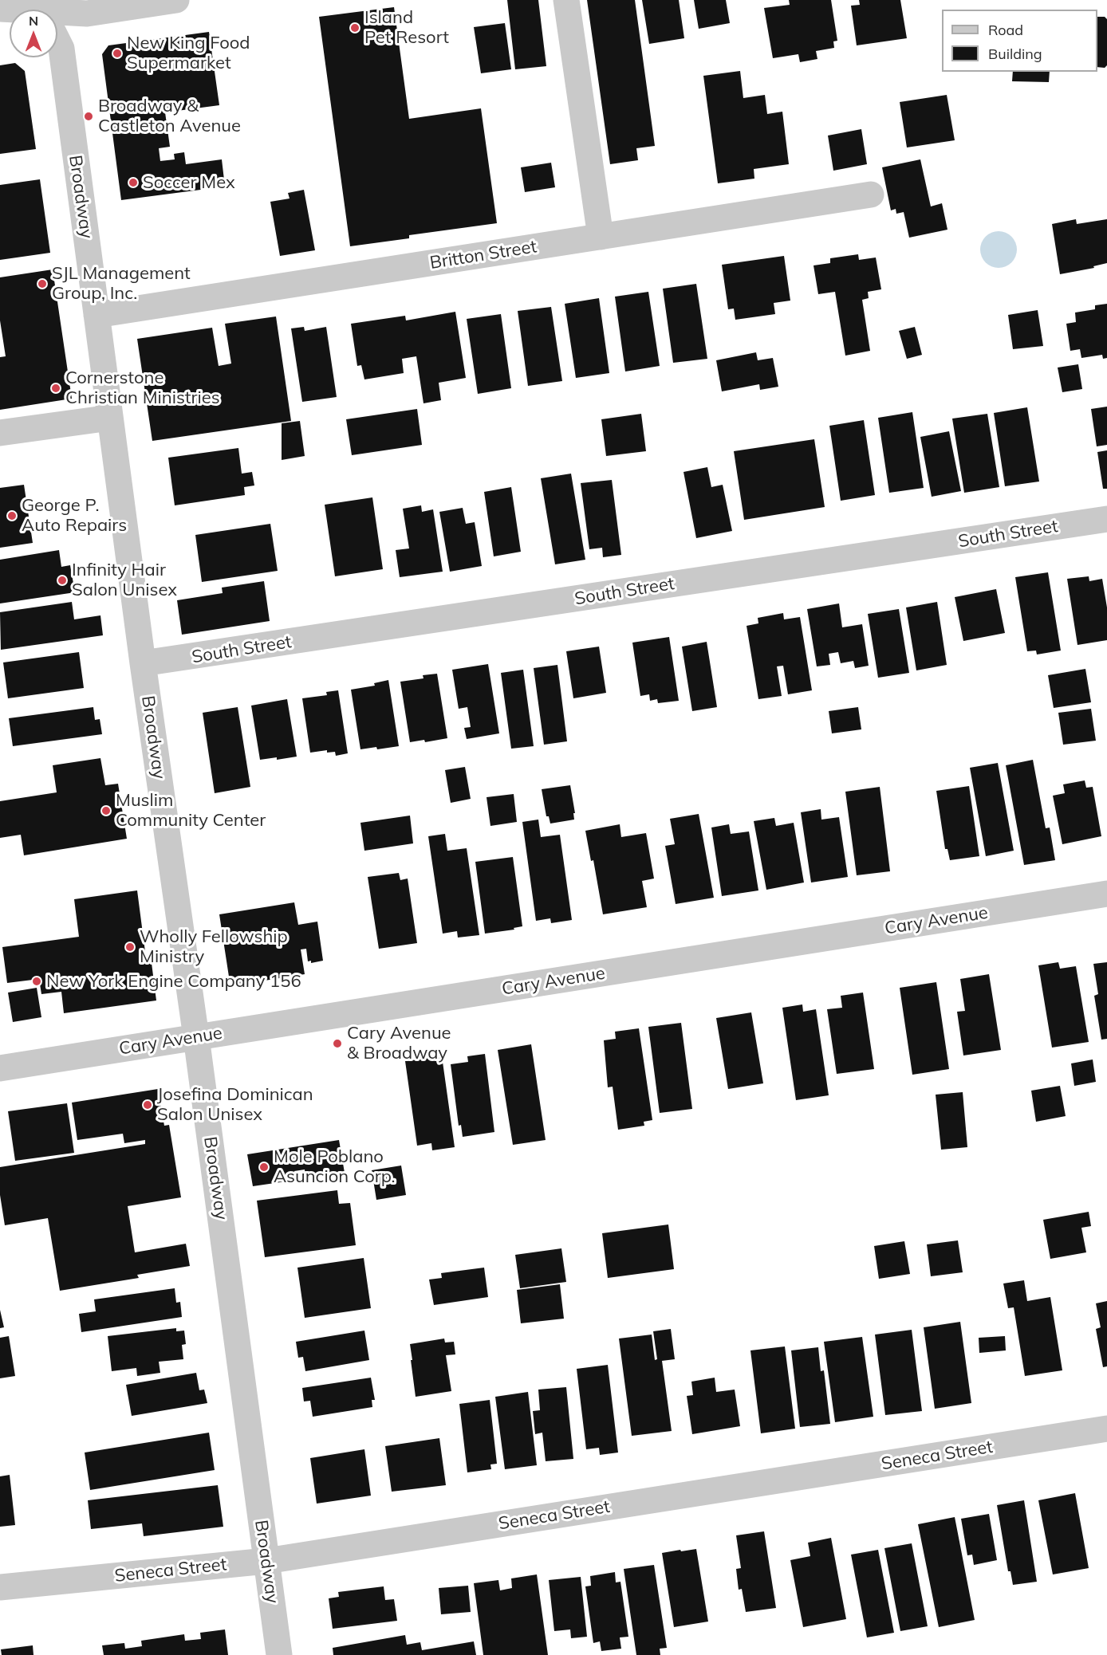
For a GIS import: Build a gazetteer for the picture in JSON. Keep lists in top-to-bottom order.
{
  "streets": {
    "street": [
      "Broadway",
      "Britton Street",
      "South Street",
      "Cary Avenue",
      "Seneca Street"
    ]
  },
  "crossings": [
    ["Broadway", "Britton Street"],
    ["Broadway", "South Street"],
    ["Broadway", "Cary Avenue"],
    ["Broadway", "Seneca Street"]
  ],
  "places": [
    "Island Pet Resort",
    "New King Food Supermarket",
    "Broadway & Castleton Avenue",
    "Soccer Mex",
    "SJL Management Group, Inc.",
    "Cornerstone Christian Ministries",
    "George P. Auto Repairs",
    "Infinity Hair Salon Unisex",
    "Muslim Community Center",
    "Wholly Fellowship Ministry",
    "New York Engine Company 156",
    "Cary Avenue & Broadway",
    "Josefina Dominican Salon Unisex",
    "Mole Poblano Asuncion Corp."
  ],
  "legend": ["Road", "Building"],
  "north": "top"
}
